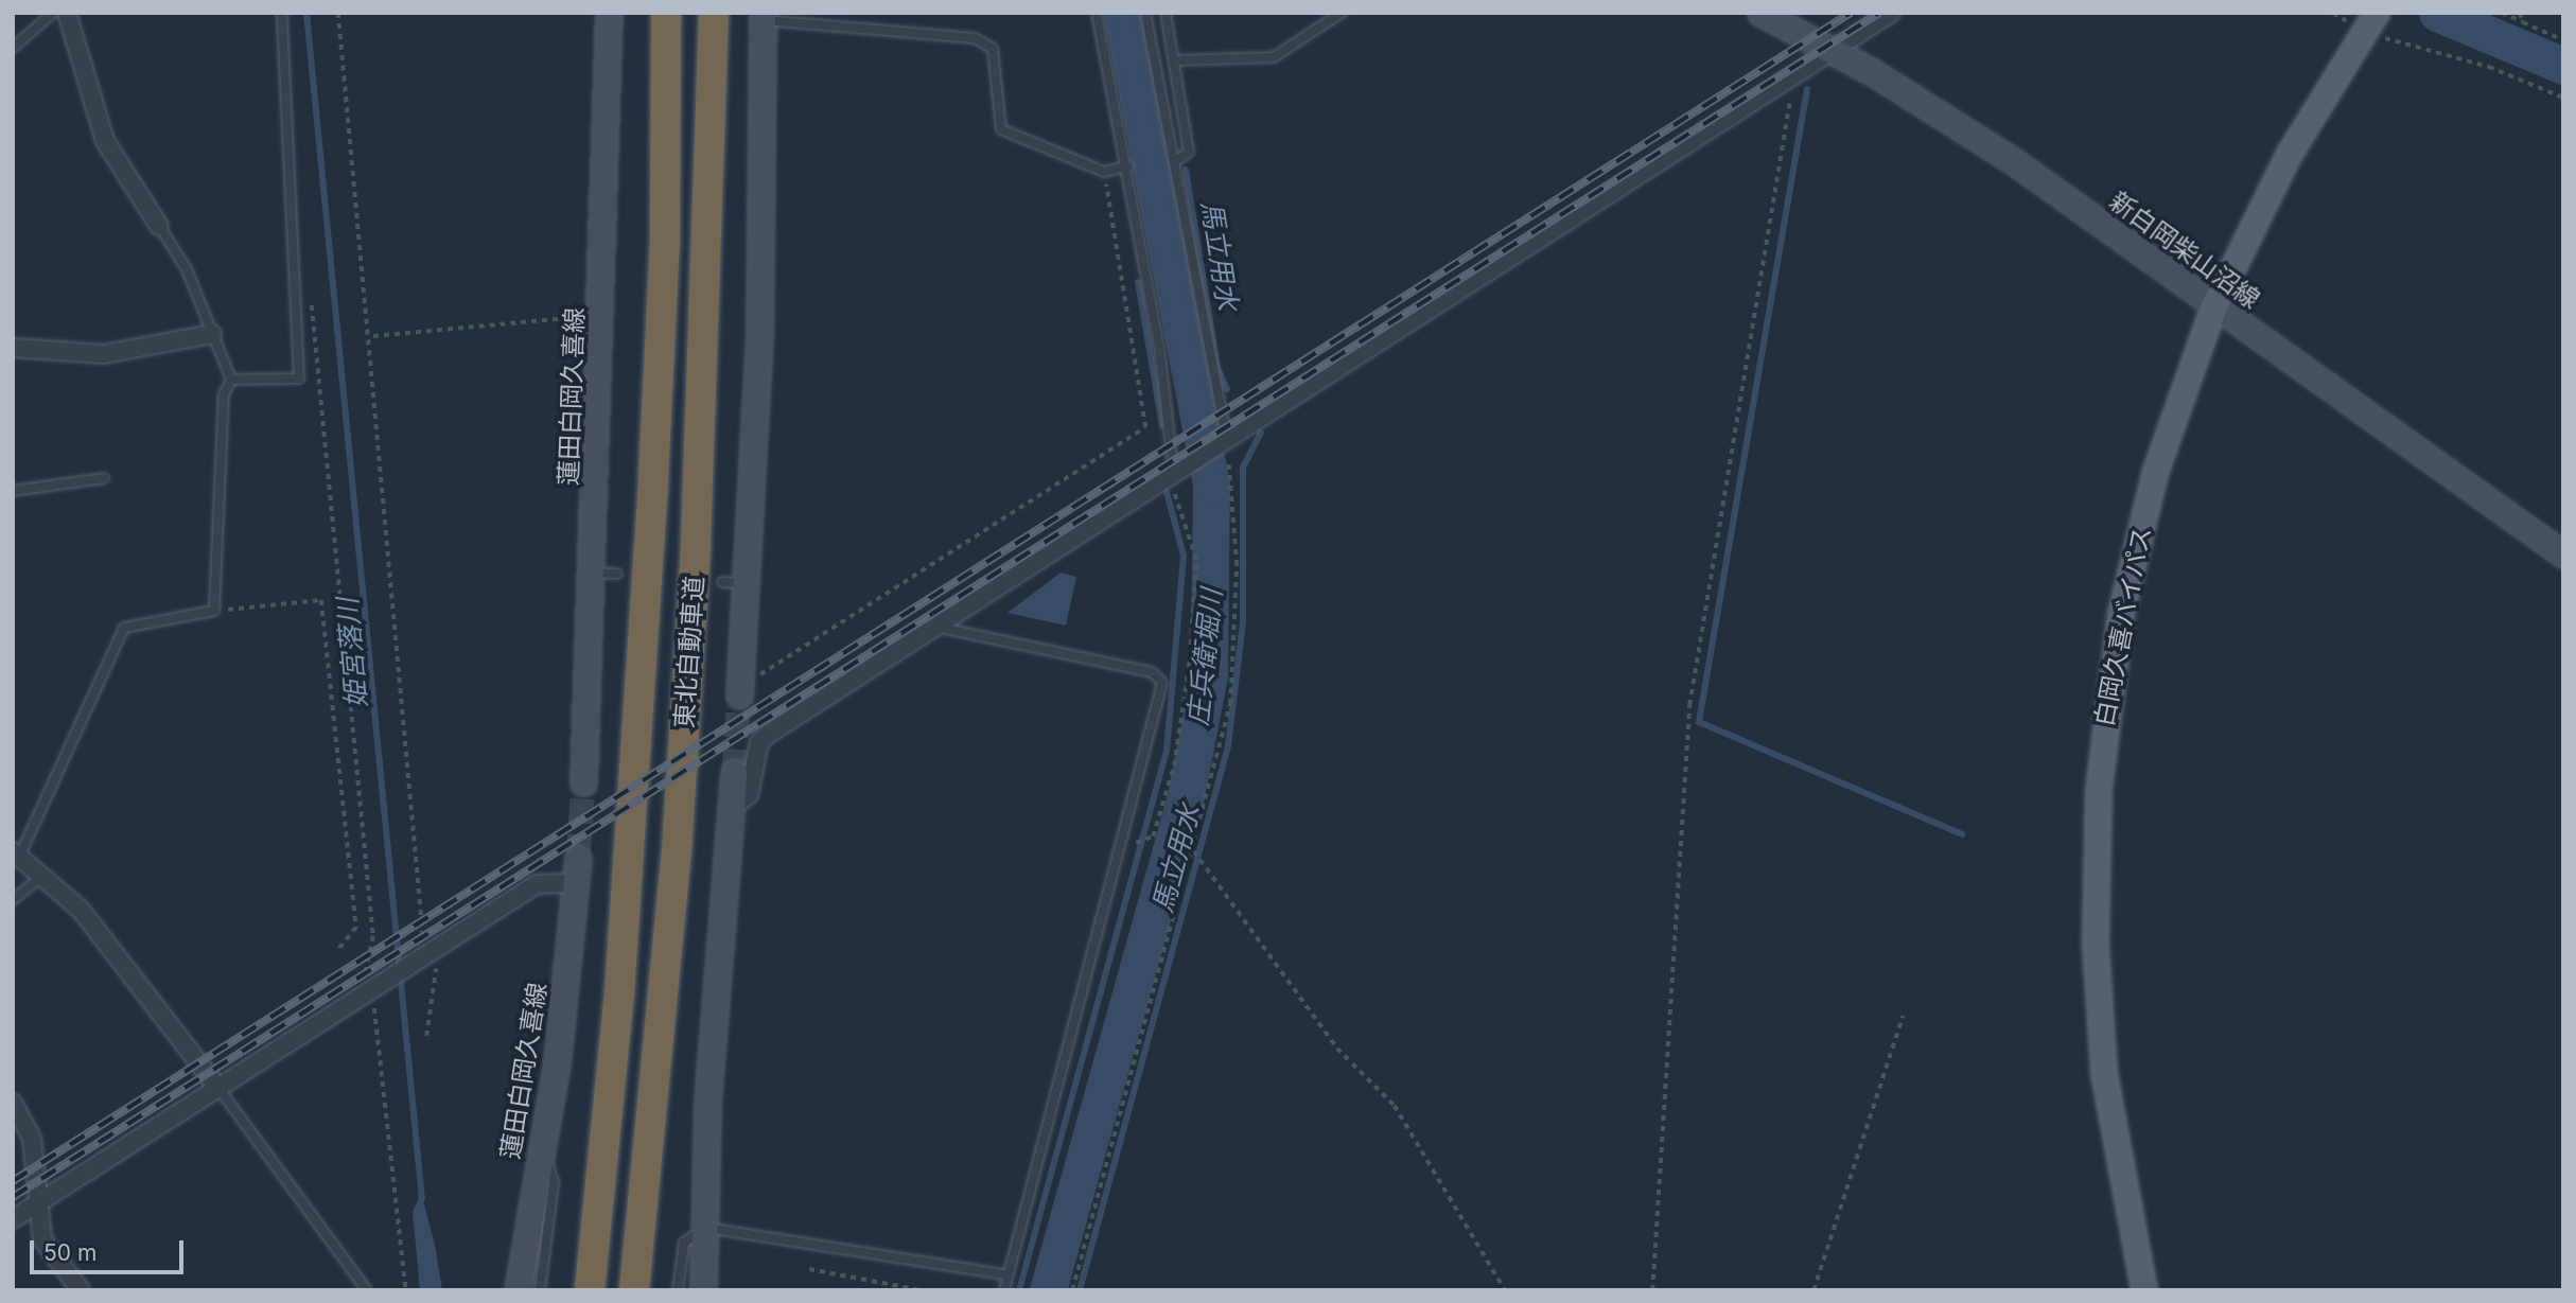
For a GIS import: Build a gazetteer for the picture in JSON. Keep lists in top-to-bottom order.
{
  "streets": {
    "highway": ["東北自動車道"],
    "main road": ["白岡久喜バイパス"],
    "street": ["新白岡柴山沼線", "蓮田白岡久喜線"]
  },
  "crossings": [
    ["新白岡柴山沼線", "白岡久喜バイパス"]
  ],
  "water": ["馬立用水", "姫宮落川", "庄兵衛堀川"],
  "scale_bar": "50 m"
}
